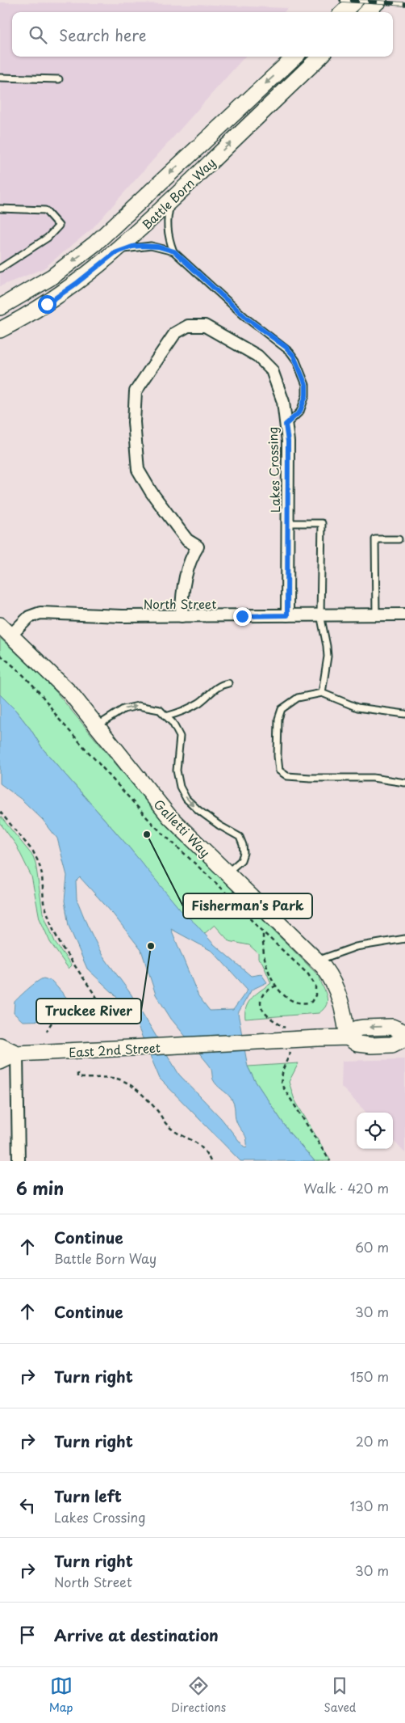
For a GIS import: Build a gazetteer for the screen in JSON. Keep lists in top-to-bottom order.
{
  "streets": {
    "main road": ["Battle Born Way", "Galletti Way", "East 2nd Street"],
    "street": ["Lakes Crossing", "North Street"]
  },
  "crossings": [
    ["Lakes Crossing", "North Street"],
    ["North Street", "Galletti Way"],
    ["Galletti Way", "East 2nd Street"]
  ],
  "places": ["Fisherman's Park", "Truckee River"],
  "page": {
    "search": "Search here",
    "heading": ["6 min", "Walk · 420 m"],
    "list": [
      ["Continue", "Battle Born Way", "60 m"],
      ["Continue", "30 m"],
      ["Turn right", "150 m"],
      ["Turn right", "20 m"],
      ["Turn left", "Lakes Crossing", "130 m"],
      ["Turn right", "North Street", "30 m"],
      "Arrive at destination"
    ],
    "nav": ["Map", "Directions", "Saved"]
  }
}
